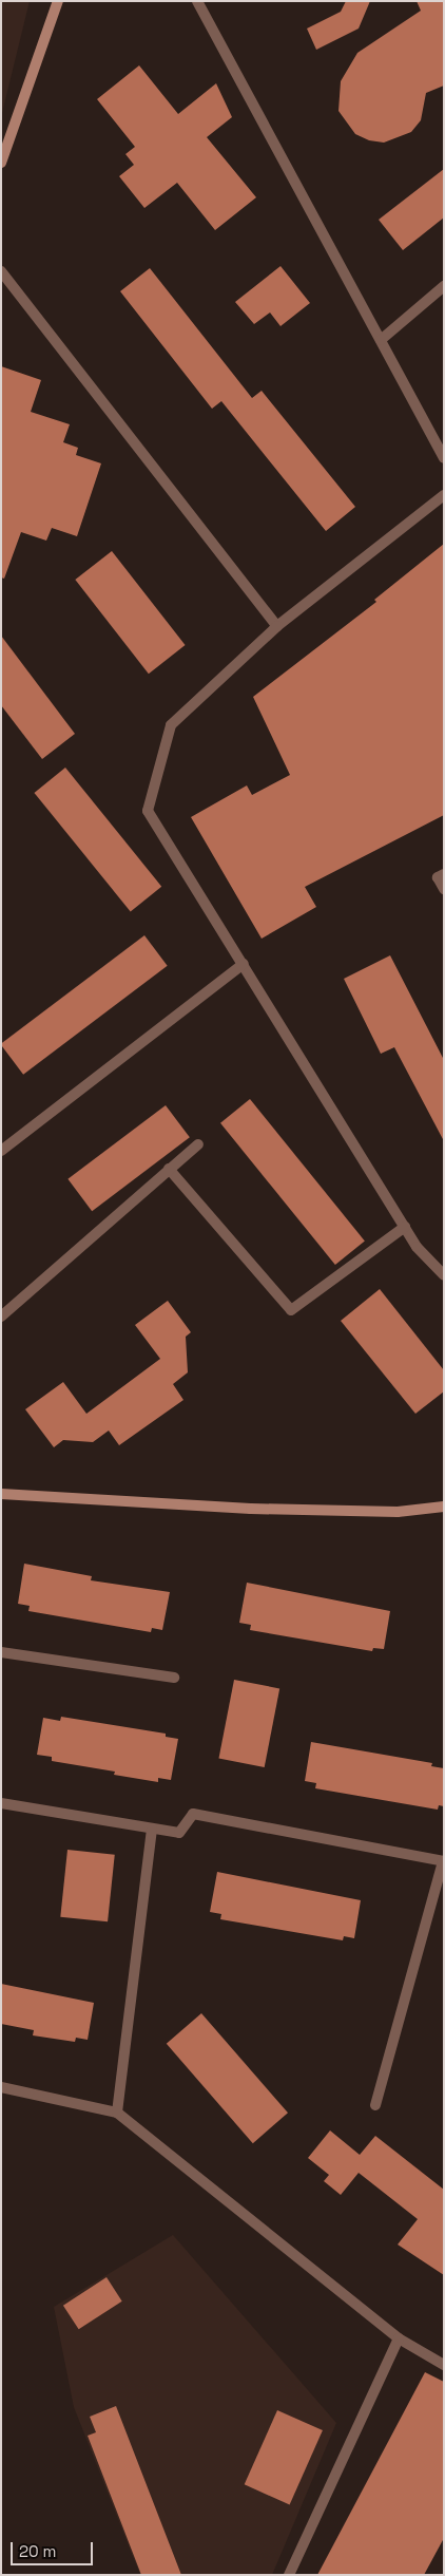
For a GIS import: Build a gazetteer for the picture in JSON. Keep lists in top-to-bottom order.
{
  "scale_bar": "20 m"
}
